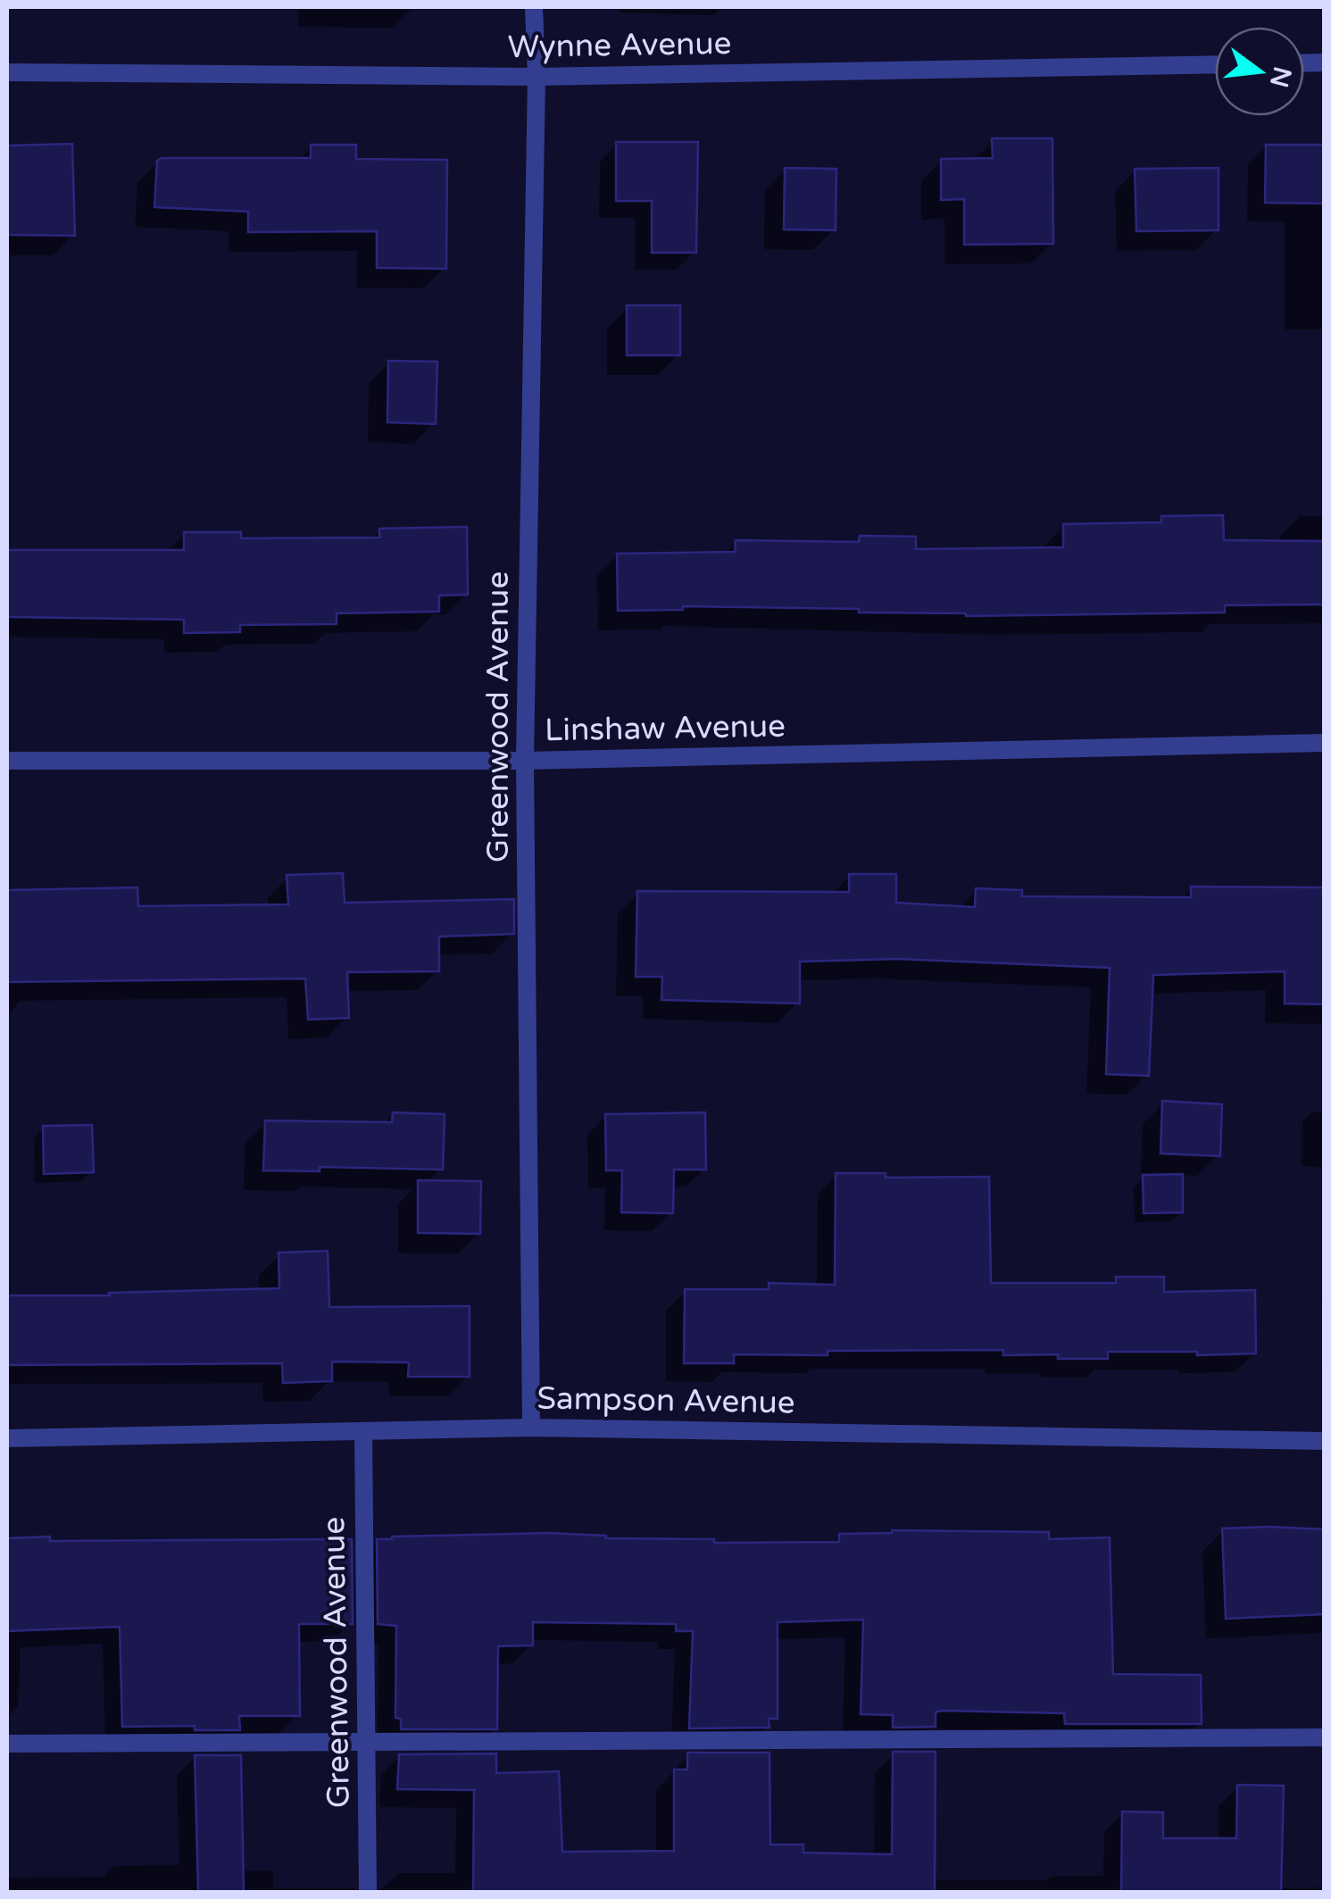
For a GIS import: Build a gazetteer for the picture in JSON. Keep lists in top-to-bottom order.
{
  "streets": {
    "street": [
      "Wynne Avenue",
      "Greenwood Avenue",
      "Linshaw Avenue",
      "Sampson Avenue"
    ]
  },
  "crossings": [
    ["Wynne Avenue", "Greenwood Avenue"],
    ["Greenwood Avenue", "Linshaw Avenue"],
    ["Greenwood Avenue", "Sampson Avenue"]
  ],
  "north": "right"
}
